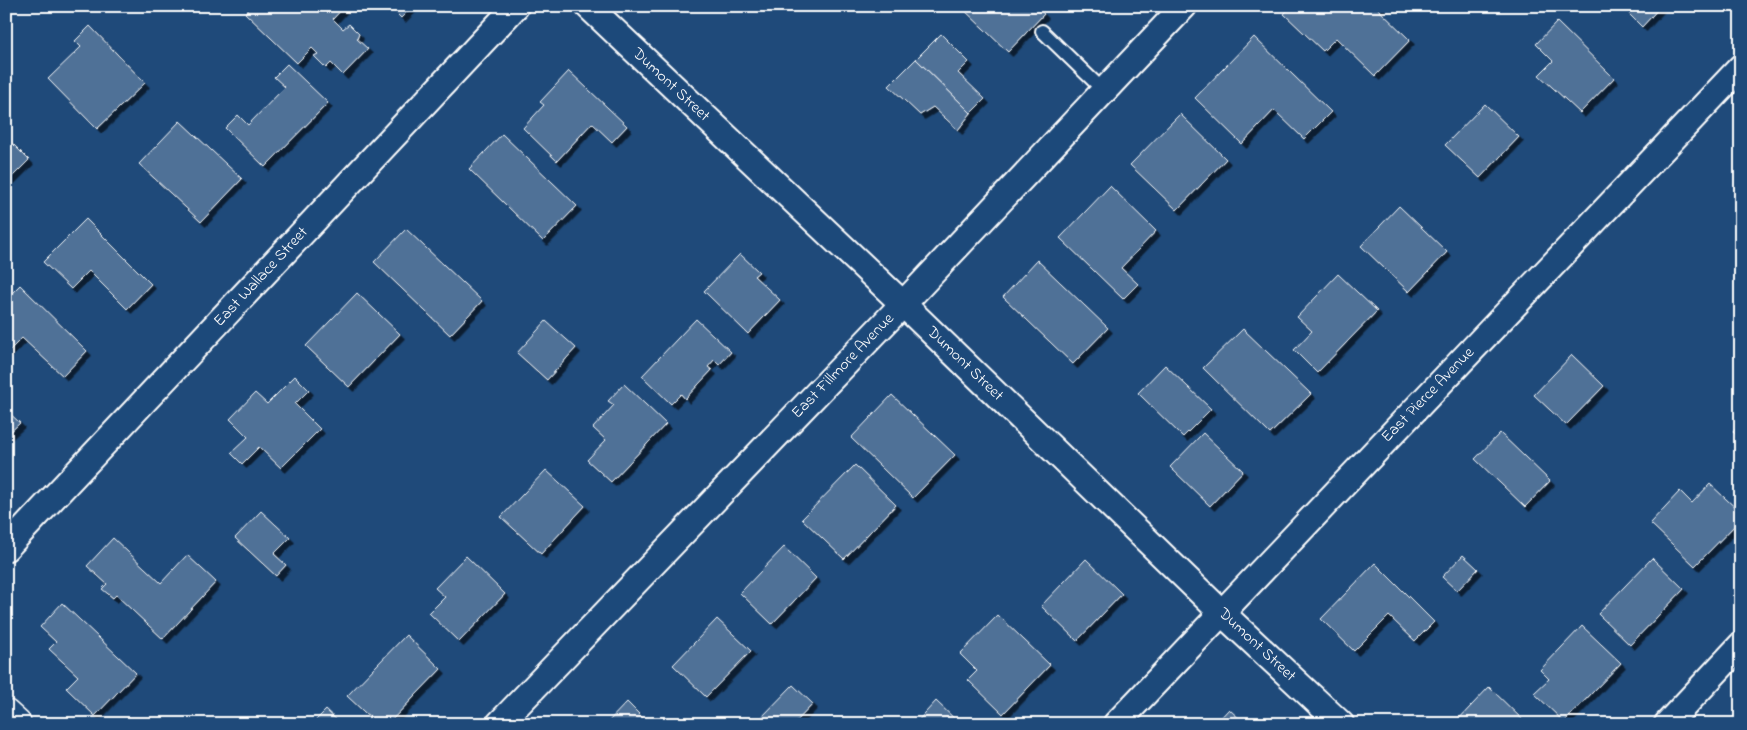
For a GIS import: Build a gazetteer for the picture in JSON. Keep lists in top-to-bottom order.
{
  "streets": {
    "street": [
      "Dumont Street",
      "East Wallace Street",
      "East Fillmore Avenue",
      "East Pierce Avenue"
    ]
  },
  "crossings": [
    ["Dumont Street", "East Fillmore Avenue"],
    ["Dumont Street", "East Pierce Avenue"]
  ]
}
